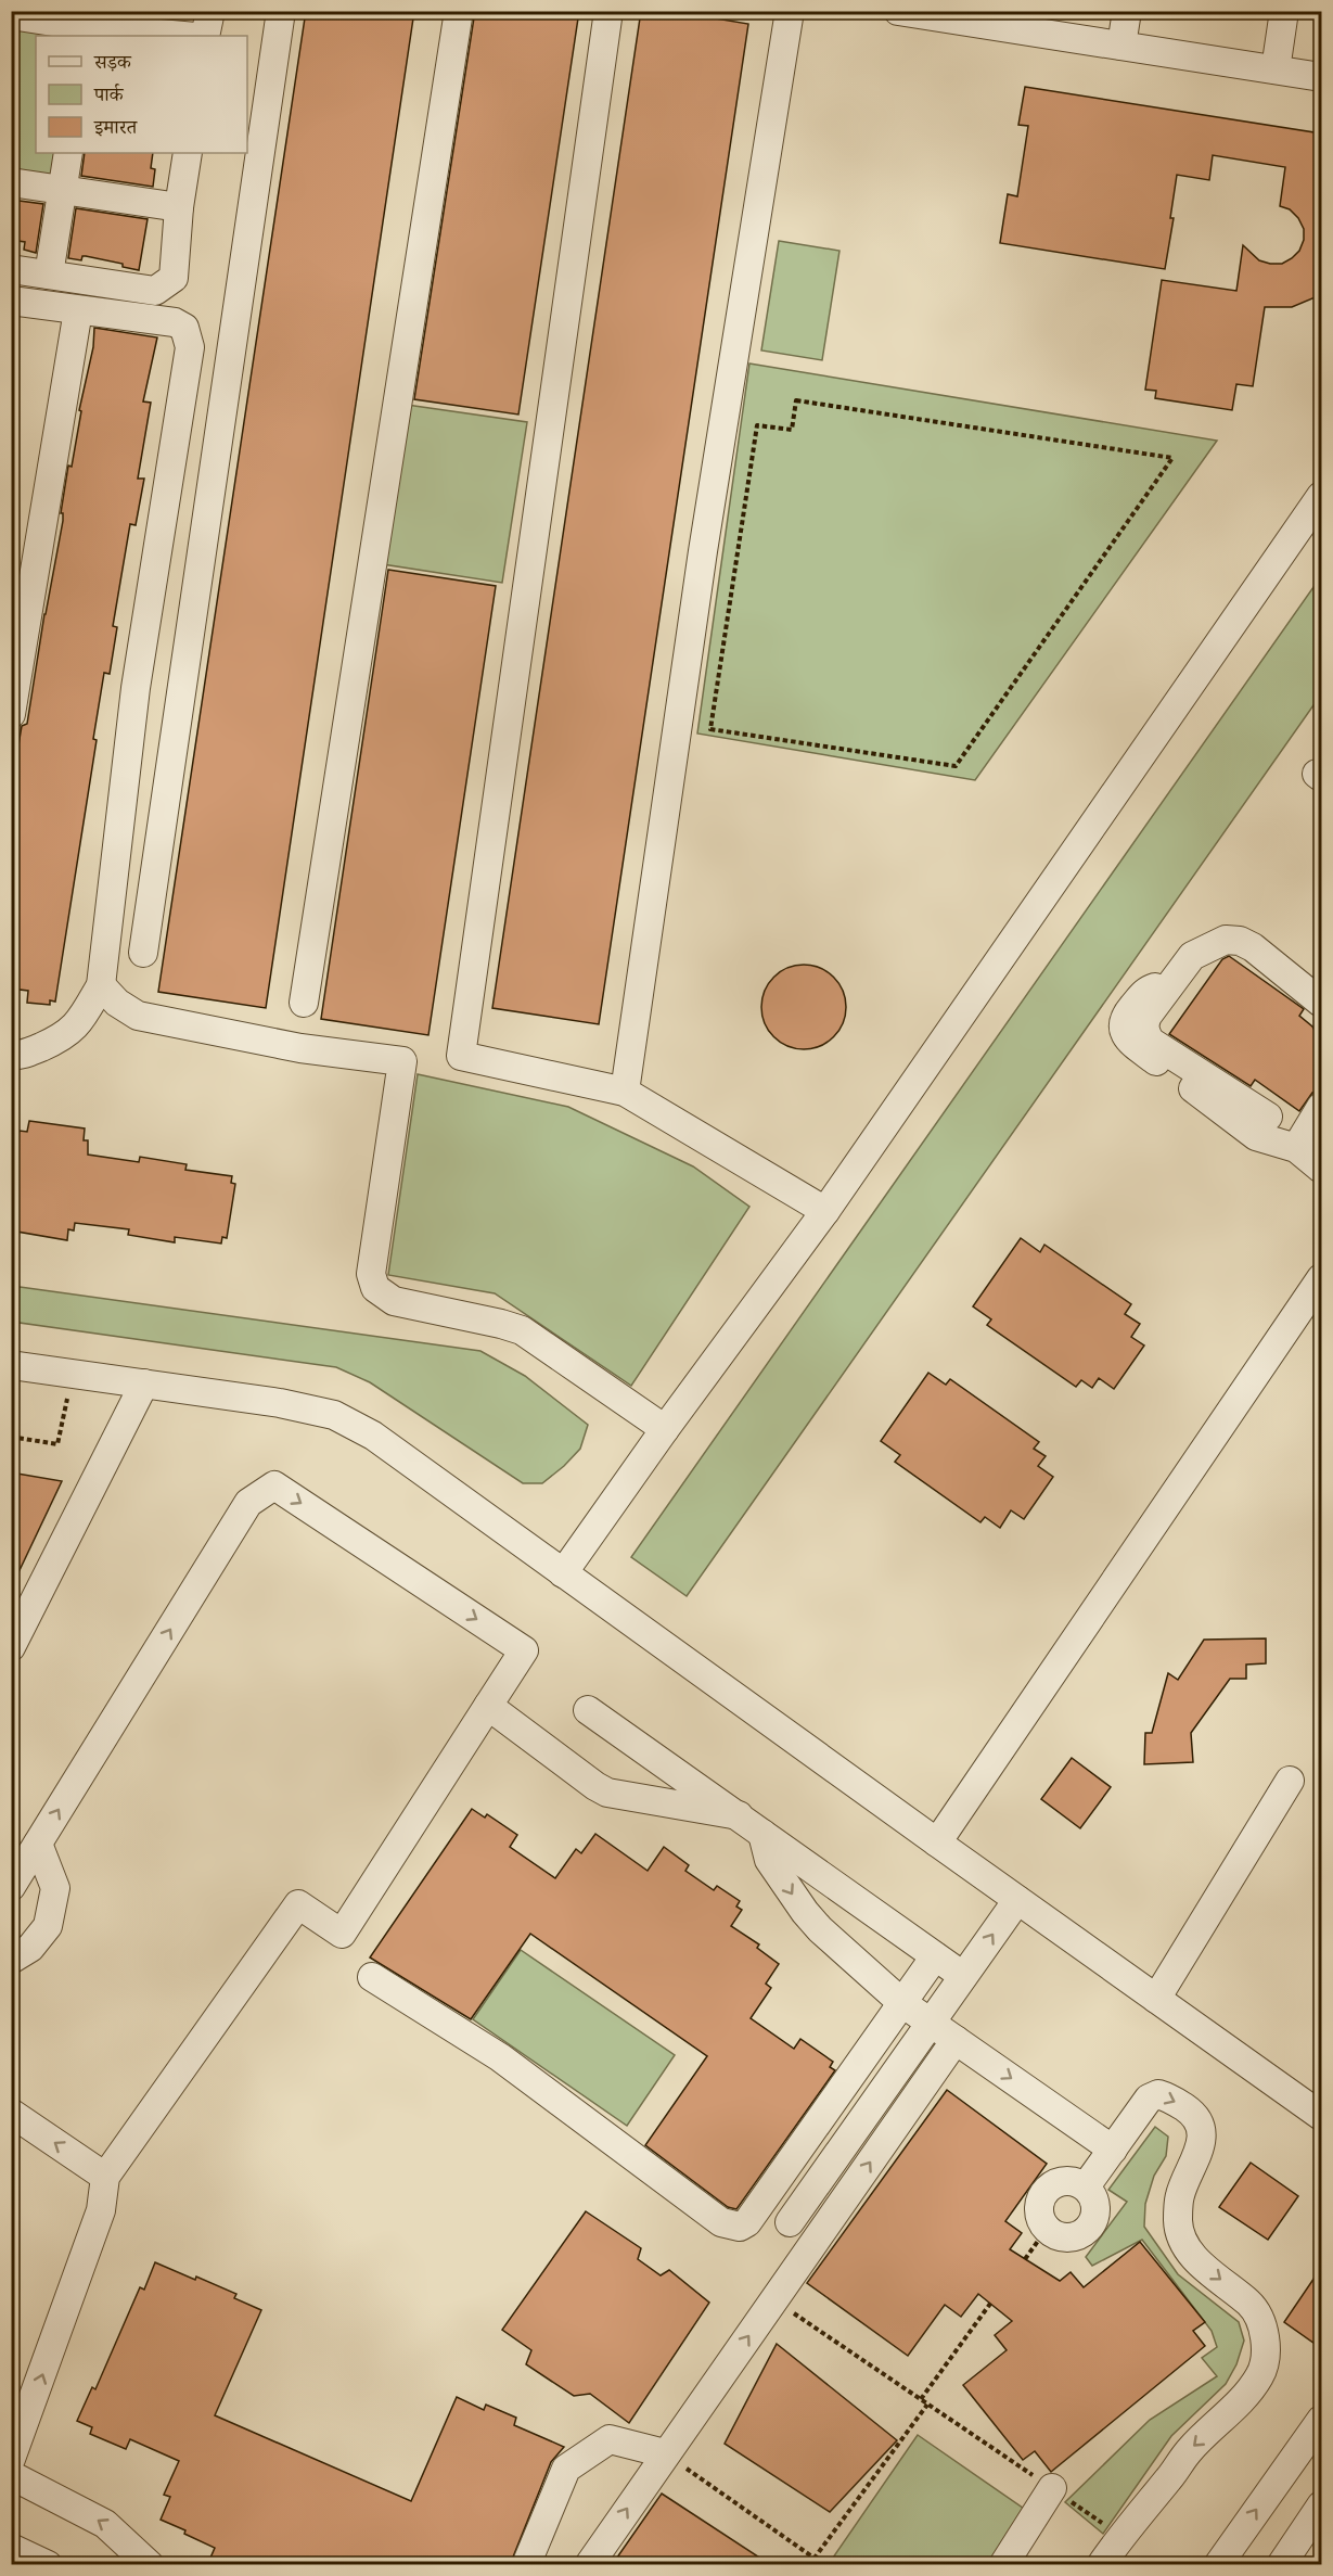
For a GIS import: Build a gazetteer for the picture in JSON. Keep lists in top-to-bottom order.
{
  "legend": ["सड़क", "पार्क", "इमारत"]
}
